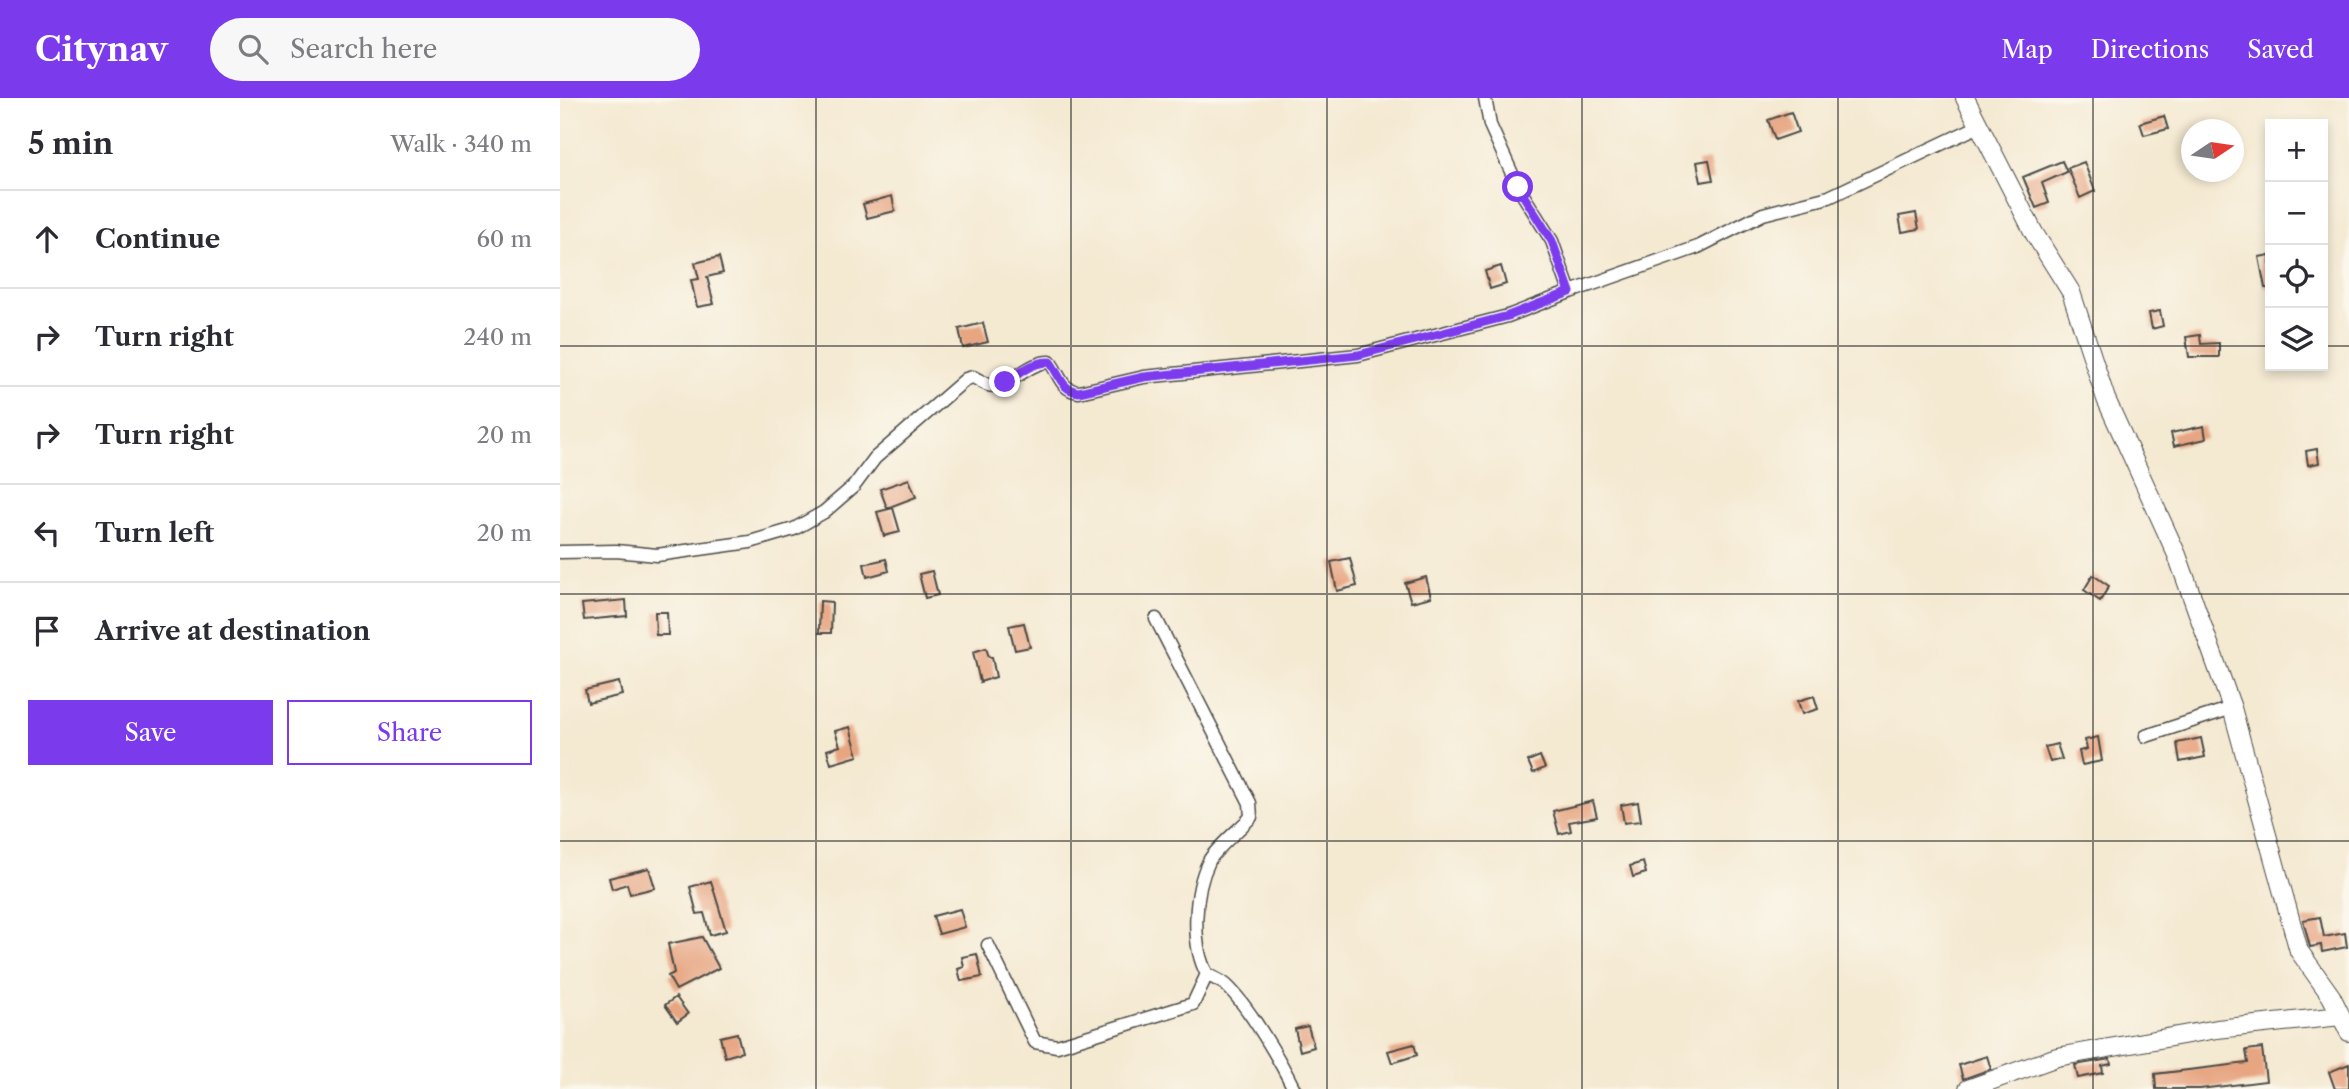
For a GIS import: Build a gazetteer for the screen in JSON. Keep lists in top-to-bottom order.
{
  "north": "right",
  "page": {
    "header": "Citynav",
    "search": "Search here",
    "nav": ["Map", "Directions", "Saved"],
    "heading": ["5 min", "Walk · 340 m"],
    "map_buttons": ["+", "−"],
    "list": [
      ["Continue", "60 m"],
      ["Turn right", "240 m"],
      ["Turn right", "20 m"],
      ["Turn left", "20 m"],
      "Arrive at destination"
    ],
    "buttons": ["Save", "Share"]
  }
}
